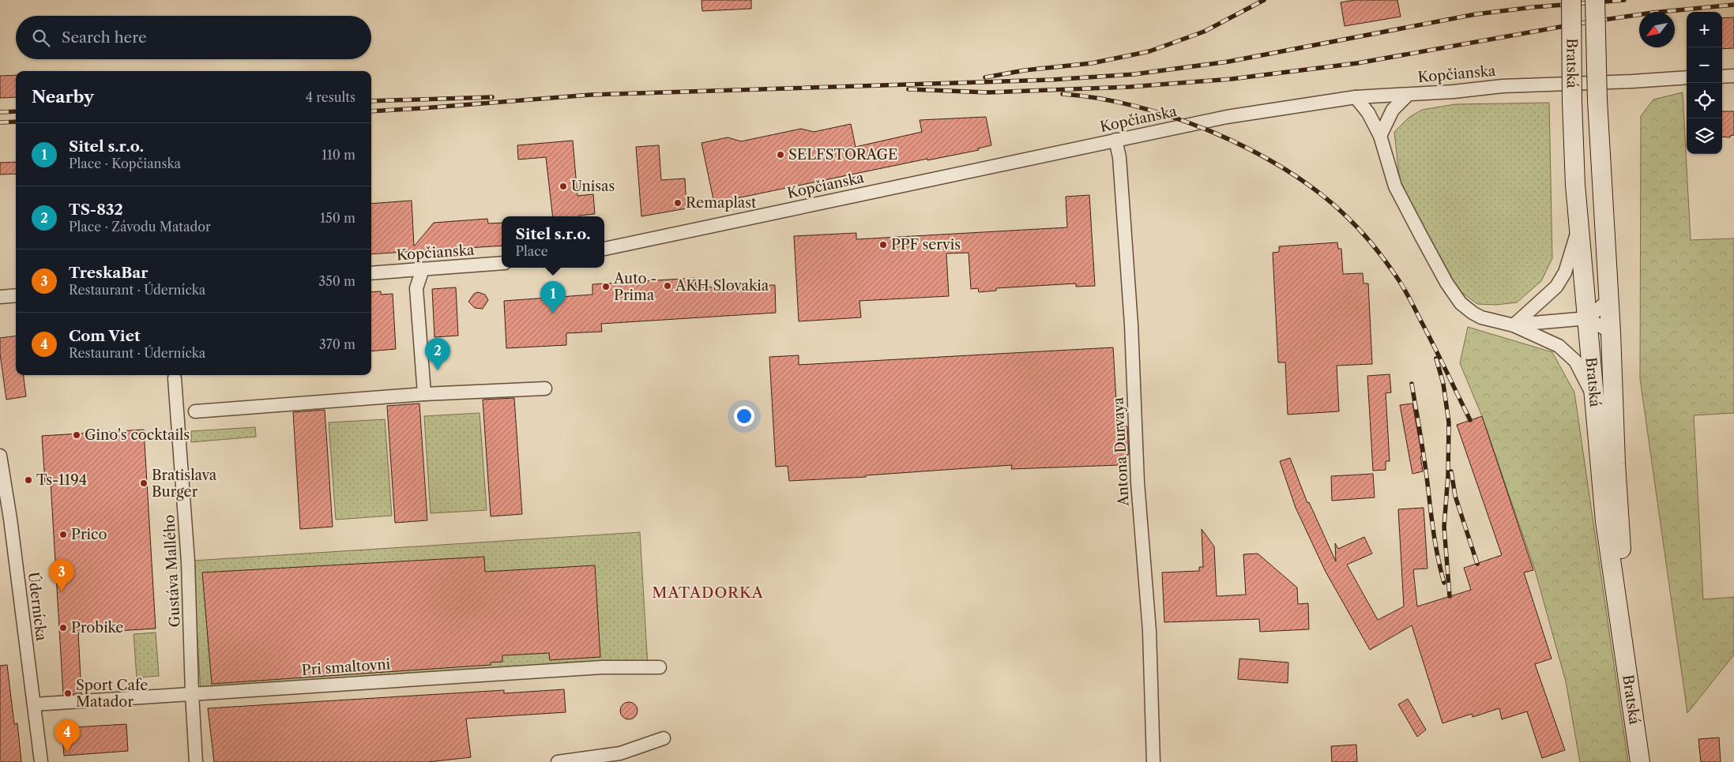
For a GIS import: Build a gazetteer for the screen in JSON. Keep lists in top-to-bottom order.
{
  "streets": {
    "main road": ["Bratská"],
    "street": [
      "Kopčianska",
      "Antona Durvaya",
      "Gustáva Mallého",
      "Údernícka",
      "Pri smaltovni"
    ]
  },
  "crossings": [
    ["Kopčianska", "Antona Durvaya"],
    ["Gustáva Mallého", "Pri smaltovni"],
    ["Údernícka", "Pri smaltovni"]
  ],
  "districts": ["MATADORKA"],
  "places": [
    "SELFSTORAGE",
    "Unisas",
    "Remaplast",
    "PPF servis",
    "AKH Slovakia",
    "Auto - Prima",
    "Gino's cocktails",
    "Ts-1194",
    "Bratislava Burger",
    "Prico",
    "Probike",
    "Sport Cafe Matador"
  ],
  "north": "bottom left",
  "page": {
    "map_buttons": ["+", "−"],
    "search": "Search here",
    "heading": ["Nearby", "4 results"],
    "list": [
      {
        "mark": "1",
        "name": "Sitel s.r.o.",
        "note": "Place · Kopčianska",
        "value": "110 m"
      },
      {
        "mark": "2",
        "name": "TS-832",
        "note": "Place · Závodu Matador",
        "value": "150 m"
      },
      {
        "mark": "3",
        "name": "TreskaBar",
        "note": "Restaurant · Údernícka",
        "value": "350 m"
      },
      {
        "mark": "4",
        "name": "Com Viet",
        "note": "Restaurant · Údernícka",
        "value": "370 m"
      }
    ],
    "popup": ["Sitel s.r.o.", "Place"],
    "pins": [
      "1",
      "2",
      "3",
      "4"
    ]
  }
}
